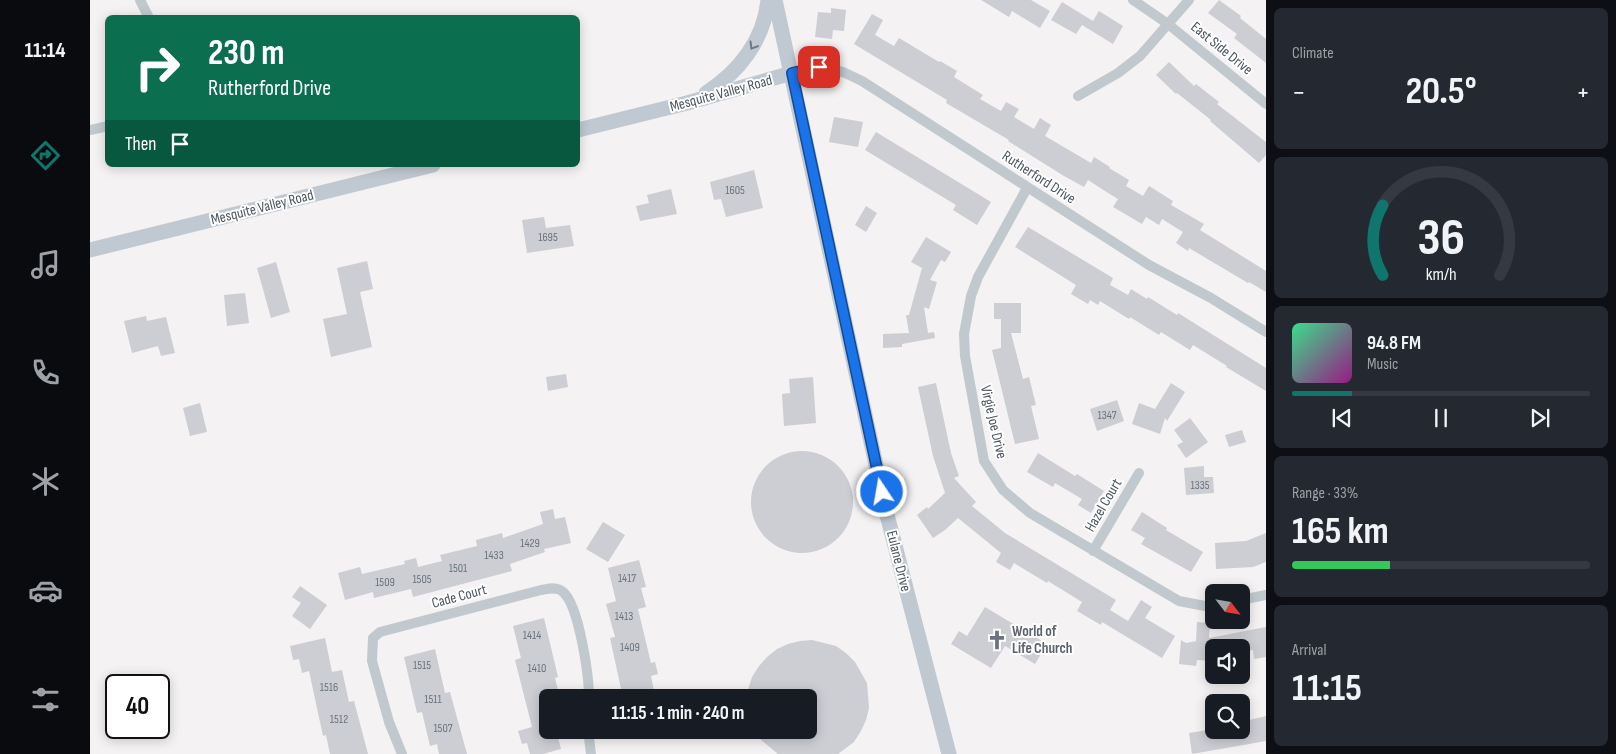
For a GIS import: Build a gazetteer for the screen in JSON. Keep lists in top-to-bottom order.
{
  "streets": {
    "street": [
      "East Side Drive",
      "Mesquite Valley Road",
      "Rutherford Drive",
      "Virgie Joe Drive",
      "Hazel Court",
      "Eulane Drive",
      "Cade Court"
    ]
  },
  "crossings": [
    ["Mesquite Valley Road", "Rutherford Drive"],
    ["Mesquite Valley Road", "Eulane Drive"],
    ["Rutherford Drive", "Virgie Joe Drive"],
    ["Rutherford Drive", "Eulane Drive"],
    ["Virgie Joe Drive", "Hazel Court"]
  ],
  "places": {
    "church": ["World of Life Church"]
  },
  "house_numbers": [
    "1605",
    "1695",
    "1347",
    "1335",
    "1429",
    "1433",
    "1501",
    "1417",
    "1505",
    "1509",
    "1413",
    "1414",
    "1409",
    "1515",
    "1410",
    "1516",
    "1511",
    "1512",
    "1507"
  ],
  "north": "bottom right",
  "page": {
    "tabs": "11:14",
    "tile": [
      "Climate",
      ["Range · 33%", "165 km"],
      ["Arrival", "11:15"]
    ],
    "turn": ["230 m", "Rutherford Drive"],
    "heat": ["−", "20.5°", "+"],
    "then": "Then",
    "song": ["94.8 FM", "Music"],
    "limit": "40",
    "trip": "11:15 · 1 min · 240 m",
    "gauge": ["36", "km/h"]
  }
}
